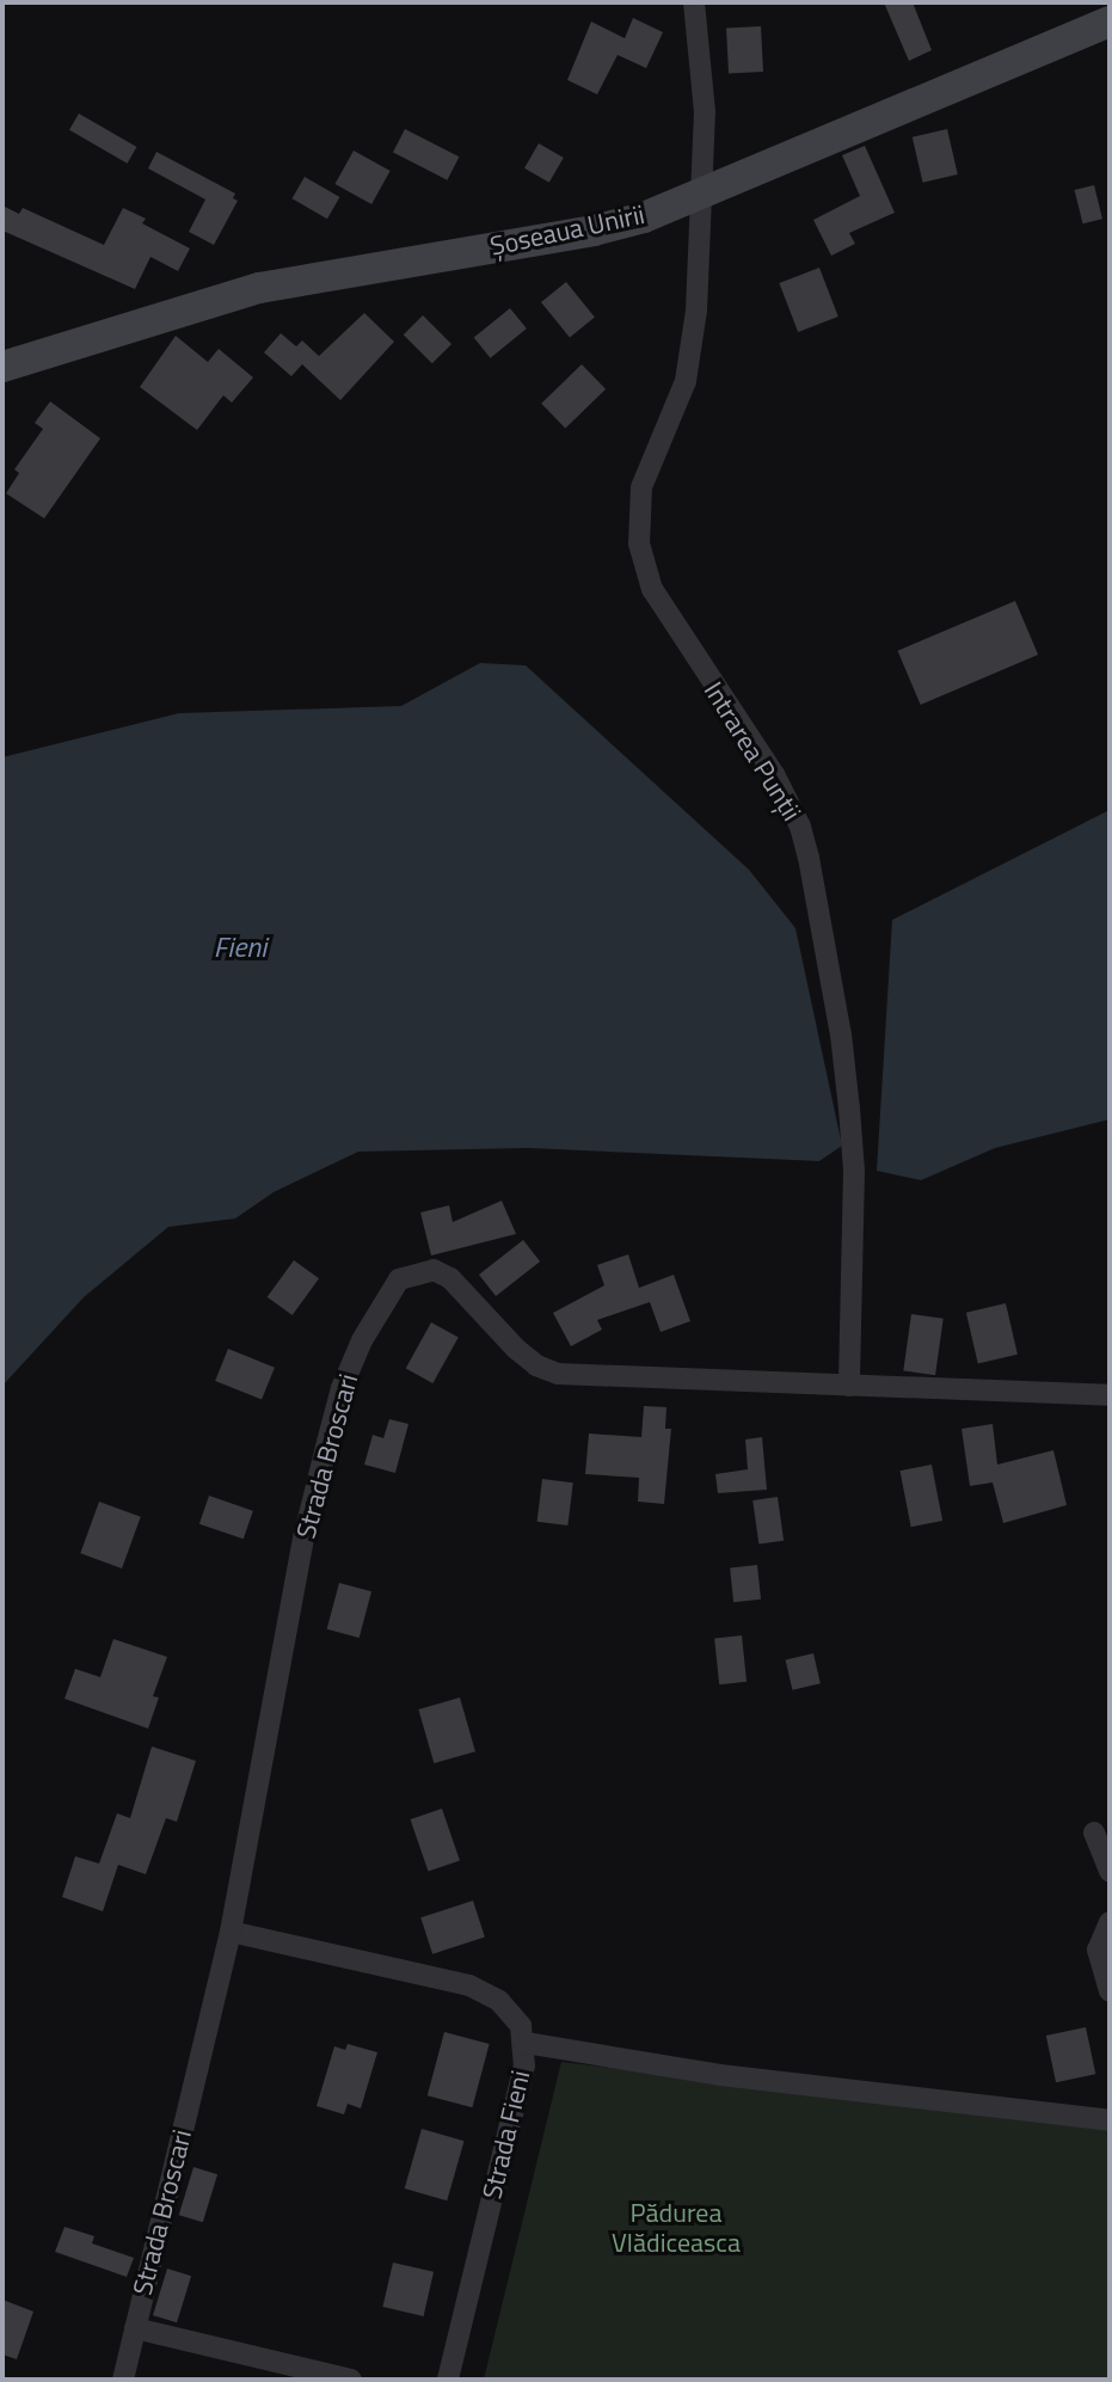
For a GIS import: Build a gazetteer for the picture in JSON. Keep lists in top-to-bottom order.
{
  "streets": {
    "main road": ["Șoseaua Unirii"],
    "street": ["Intrarea Punții", "Strada Broscari", "Strada Fieni"]
  },
  "crossings": [
    ["Șoseaua Unirii", "Intrarea Punții"],
    ["Intrarea Punții", "Strada Broscari"],
    ["Strada Broscari", "Strada Fieni"]
  ],
  "water": ["Fieni"],
  "parks": ["Pădurea Vlădiceasca"]
}
